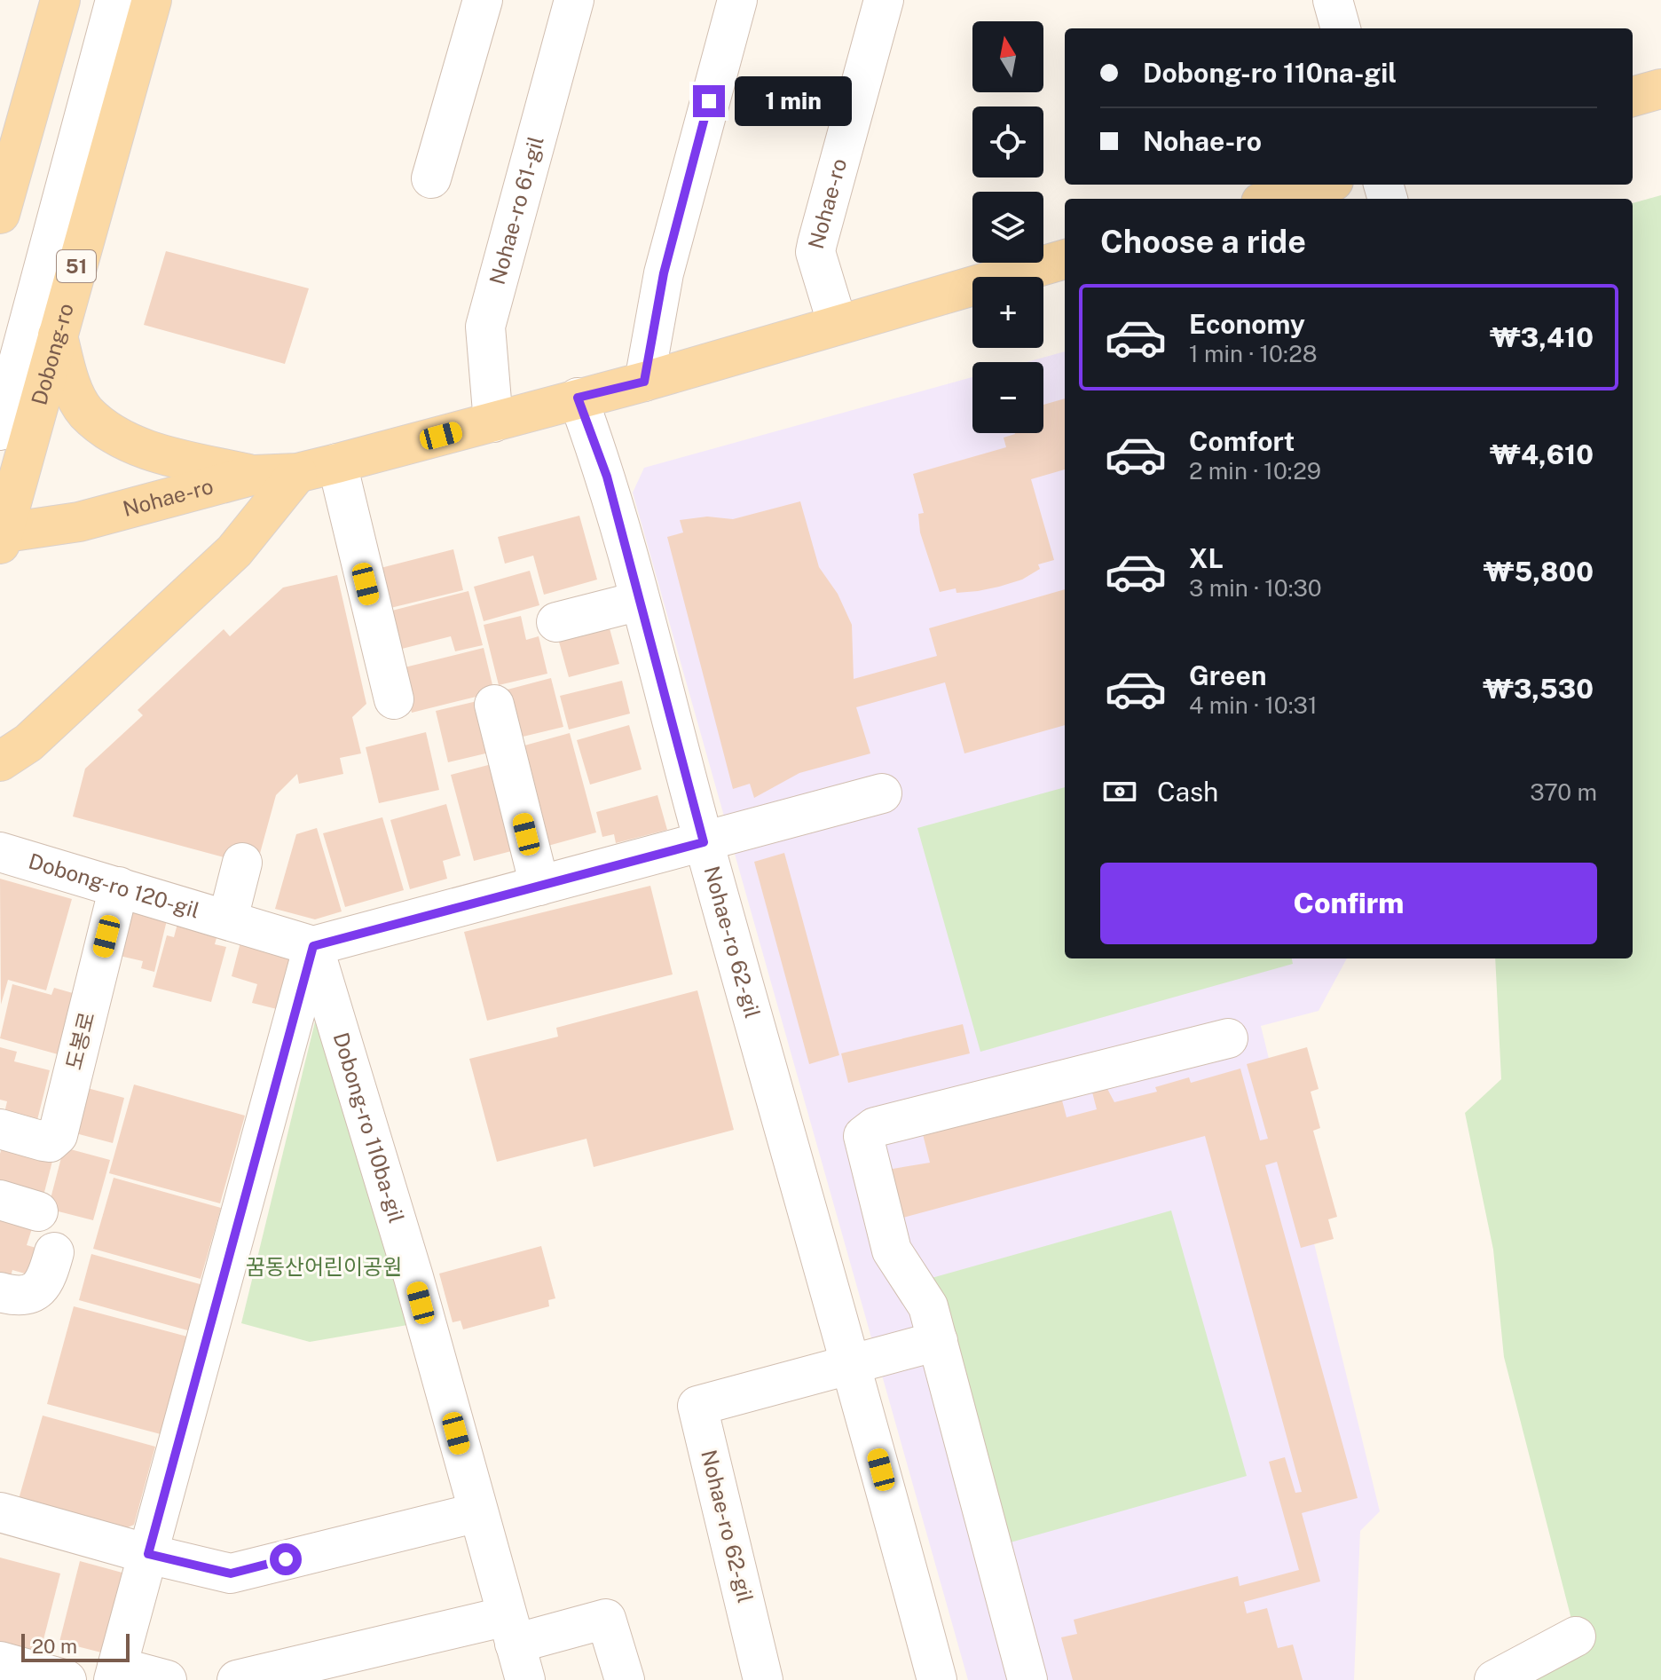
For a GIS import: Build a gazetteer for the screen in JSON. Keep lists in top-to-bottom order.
{
  "streets": {
    "main road": ["Nohae-ro", "51", "Dobong-ro"],
    "street": [
      "Nohae-ro 61-gil",
      "Dobong-ro 120-gil",
      "Nohae-ro 62-gil",
      "도봉로",
      "Dobong-ro 110ba-gil"
    ]
  },
  "crossings": [
    ["Nohae-ro", "Nohae-ro 61-gil"],
    ["Nohae-ro", "Dobong-ro"],
    ["Nohae-ro", "Nohae-ro 62-gil"],
    ["Dobong-ro 120-gil", "도봉로"],
    ["Dobong-ro 120-gil", "Dobong-ro 110ba-gil"]
  ],
  "parks": ["꿈동산어린이공원"],
  "scale_bar": "20 m",
  "north": "top",
  "page": {
    "map_buttons": ["+", "−"],
    "banner": ["Dobong-ro 110na-gil", "Nohae-ro"],
    "bubble": "1 min",
    "heading": "Choose a ride",
    "list": [
      {
        "name": "Economy",
        "note": "1 min · 10:28",
        "value": "₩3,410"
      },
      {
        "name": "Comfort",
        "note": "2 min · 10:29",
        "value": "₩4,610"
      },
      {
        "name": "XL",
        "note": "3 min · 10:30",
        "value": "₩5,800"
      },
      {
        "name": "Green",
        "note": "4 min · 10:31",
        "value": "₩3,530"
      }
    ],
    "pay": ["Cash", "370 m"],
    "buttons": "Confirm",
    "scale": "20 m"
  }
}
